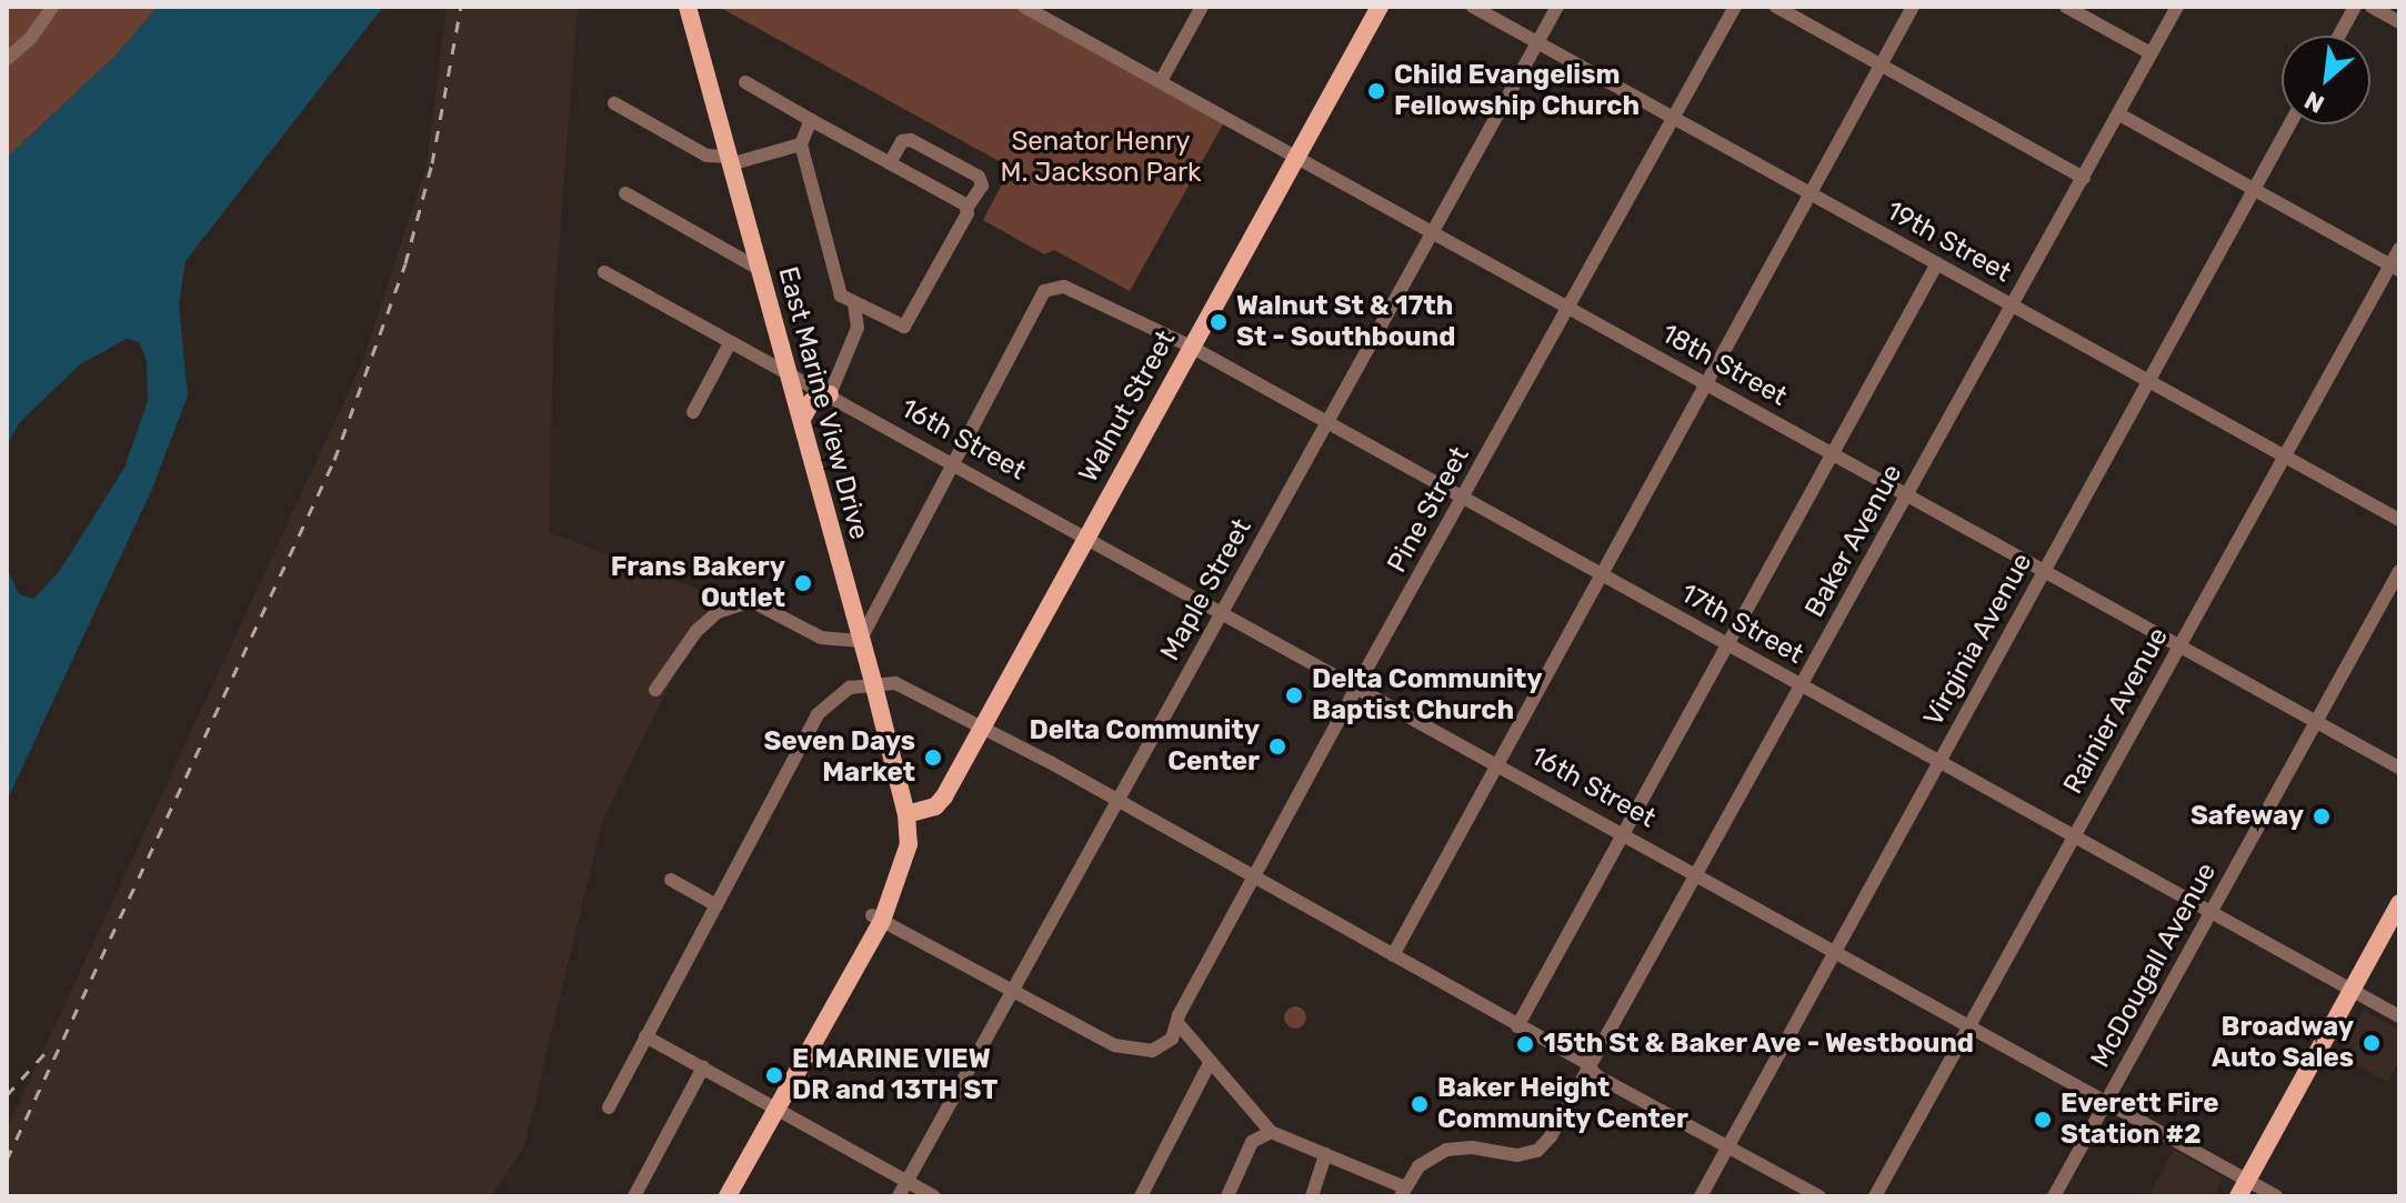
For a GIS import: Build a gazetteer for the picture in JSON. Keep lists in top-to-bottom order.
{
  "streets": {
    "main road": ["East Marine View Drive", "Walnut Street"],
    "street": [
      "19th Street",
      "18th Street",
      "16th Street",
      "Pine Street",
      "Baker Avenue",
      "Maple Street",
      "17th Street",
      "Virginia Avenue",
      "Rainier Avenue",
      "McDougall Avenue"
    ]
  },
  "crossings": [
    ["19th Street", "Pine Street"],
    ["19th Street", "Baker Avenue"],
    ["19th Street", "Maple Street"],
    ["19th Street", "Virginia Avenue"],
    ["19th Street", "Rainier Avenue"],
    ["18th Street", "Walnut Street"],
    ["18th Street", "Pine Street"],
    ["18th Street", "Baker Avenue"],
    ["18th Street", "Maple Street"],
    ["18th Street", "Virginia Avenue"],
    ["18th Street", "Rainier Avenue"],
    ["18th Street", "McDougall Avenue"],
    ["East Marine View Drive", "Walnut Street"],
    ["East Marine View Drive", "16th Street"],
    ["Walnut Street", "16th Street"],
    ["Walnut Street", "17th Street"],
    ["16th Street", "Pine Street"],
    ["16th Street", "Baker Avenue"],
    ["16th Street", "Maple Street"],
    ["16th Street", "17th Street"],
    ["16th Street", "Virginia Avenue"],
    ["16th Street", "Rainier Avenue"],
    ["16th Street", "McDougall Avenue"],
    ["Pine Street", "Maple Street"],
    ["Pine Street", "17th Street"],
    ["Baker Avenue", "17th Street"],
    ["Maple Street", "17th Street"],
    ["17th Street", "Virginia Avenue"],
    ["17th Street", "Rainier Avenue"],
    ["17th Street", "McDougall Avenue"]
  ],
  "parks": ["Senator Henry M. Jackson Park"],
  "places": [
    "Child Evangelism Fellowship Church",
    "Walnut St & 17th St - Southbound",
    "Frans Bakery Outlet",
    "Delta Community Baptist Church",
    "Delta Community Center",
    "Seven Days Market",
    "Safeway",
    "Broadway Auto Sales",
    "15th St & Baker Ave - Westbound",
    "E MARINE VIEW DR and 13TH ST",
    "Baker Height Community Center",
    "Everett Fire Station #2"
  ],
  "north": "bottom left"
}
